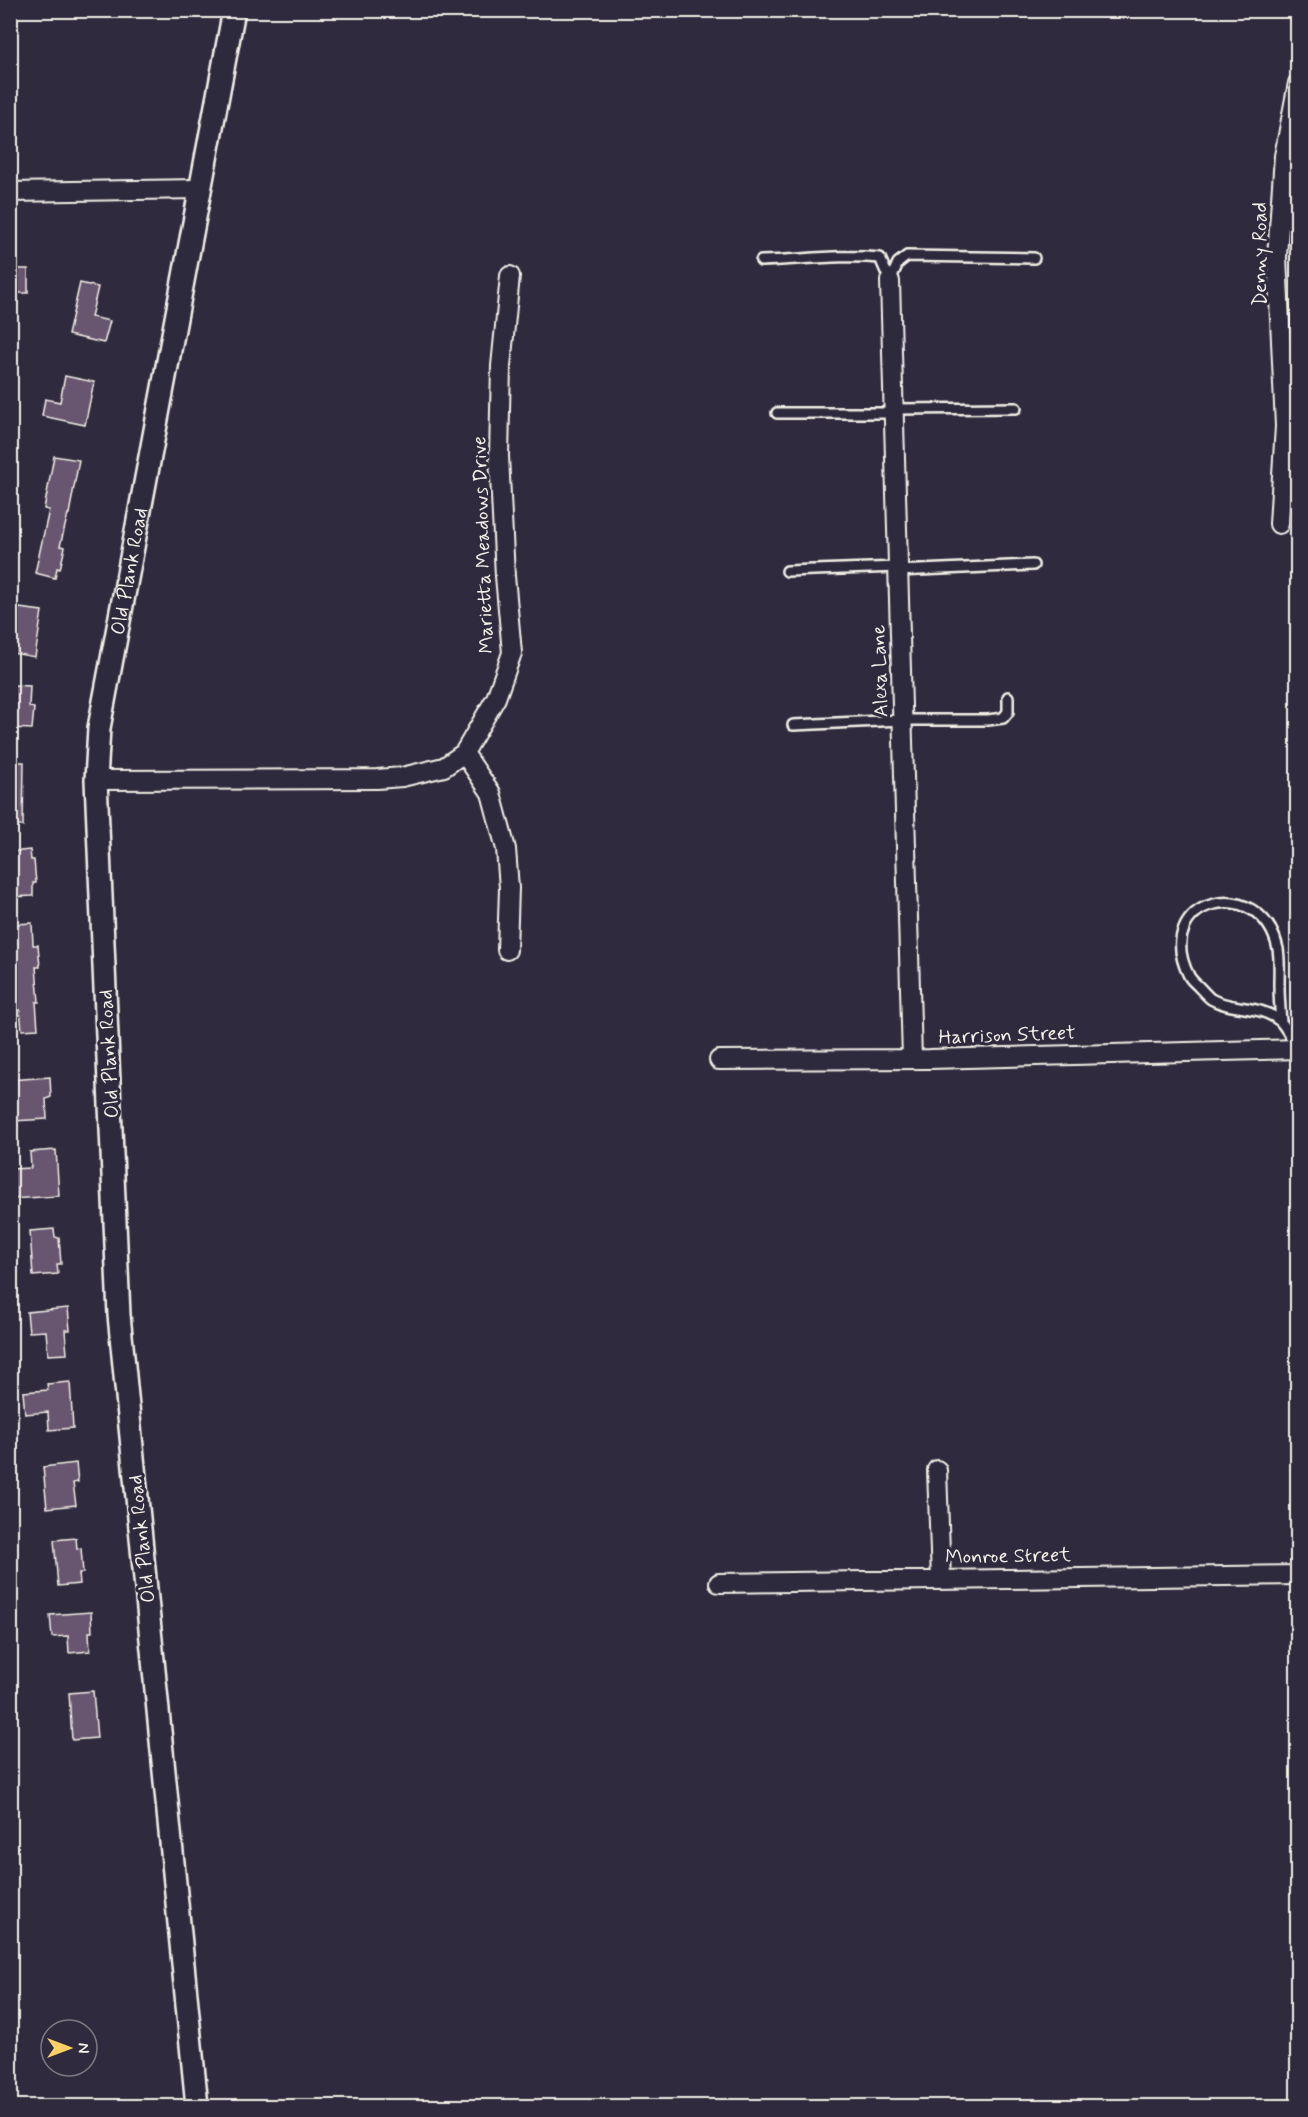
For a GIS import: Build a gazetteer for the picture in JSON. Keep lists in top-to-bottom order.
{
  "streets": {
    "street": [
      "Denny Road",
      "Marietta Meadows Drive",
      "Old Plank Road",
      "Alexa Lane",
      "Harrison Street",
      "Monroe Street"
    ]
  },
  "crossings": [
    ["Marietta Meadows Drive", "Old Plank Road"],
    ["Alexa Lane", "Harrison Street"]
  ],
  "north": "right"
}
